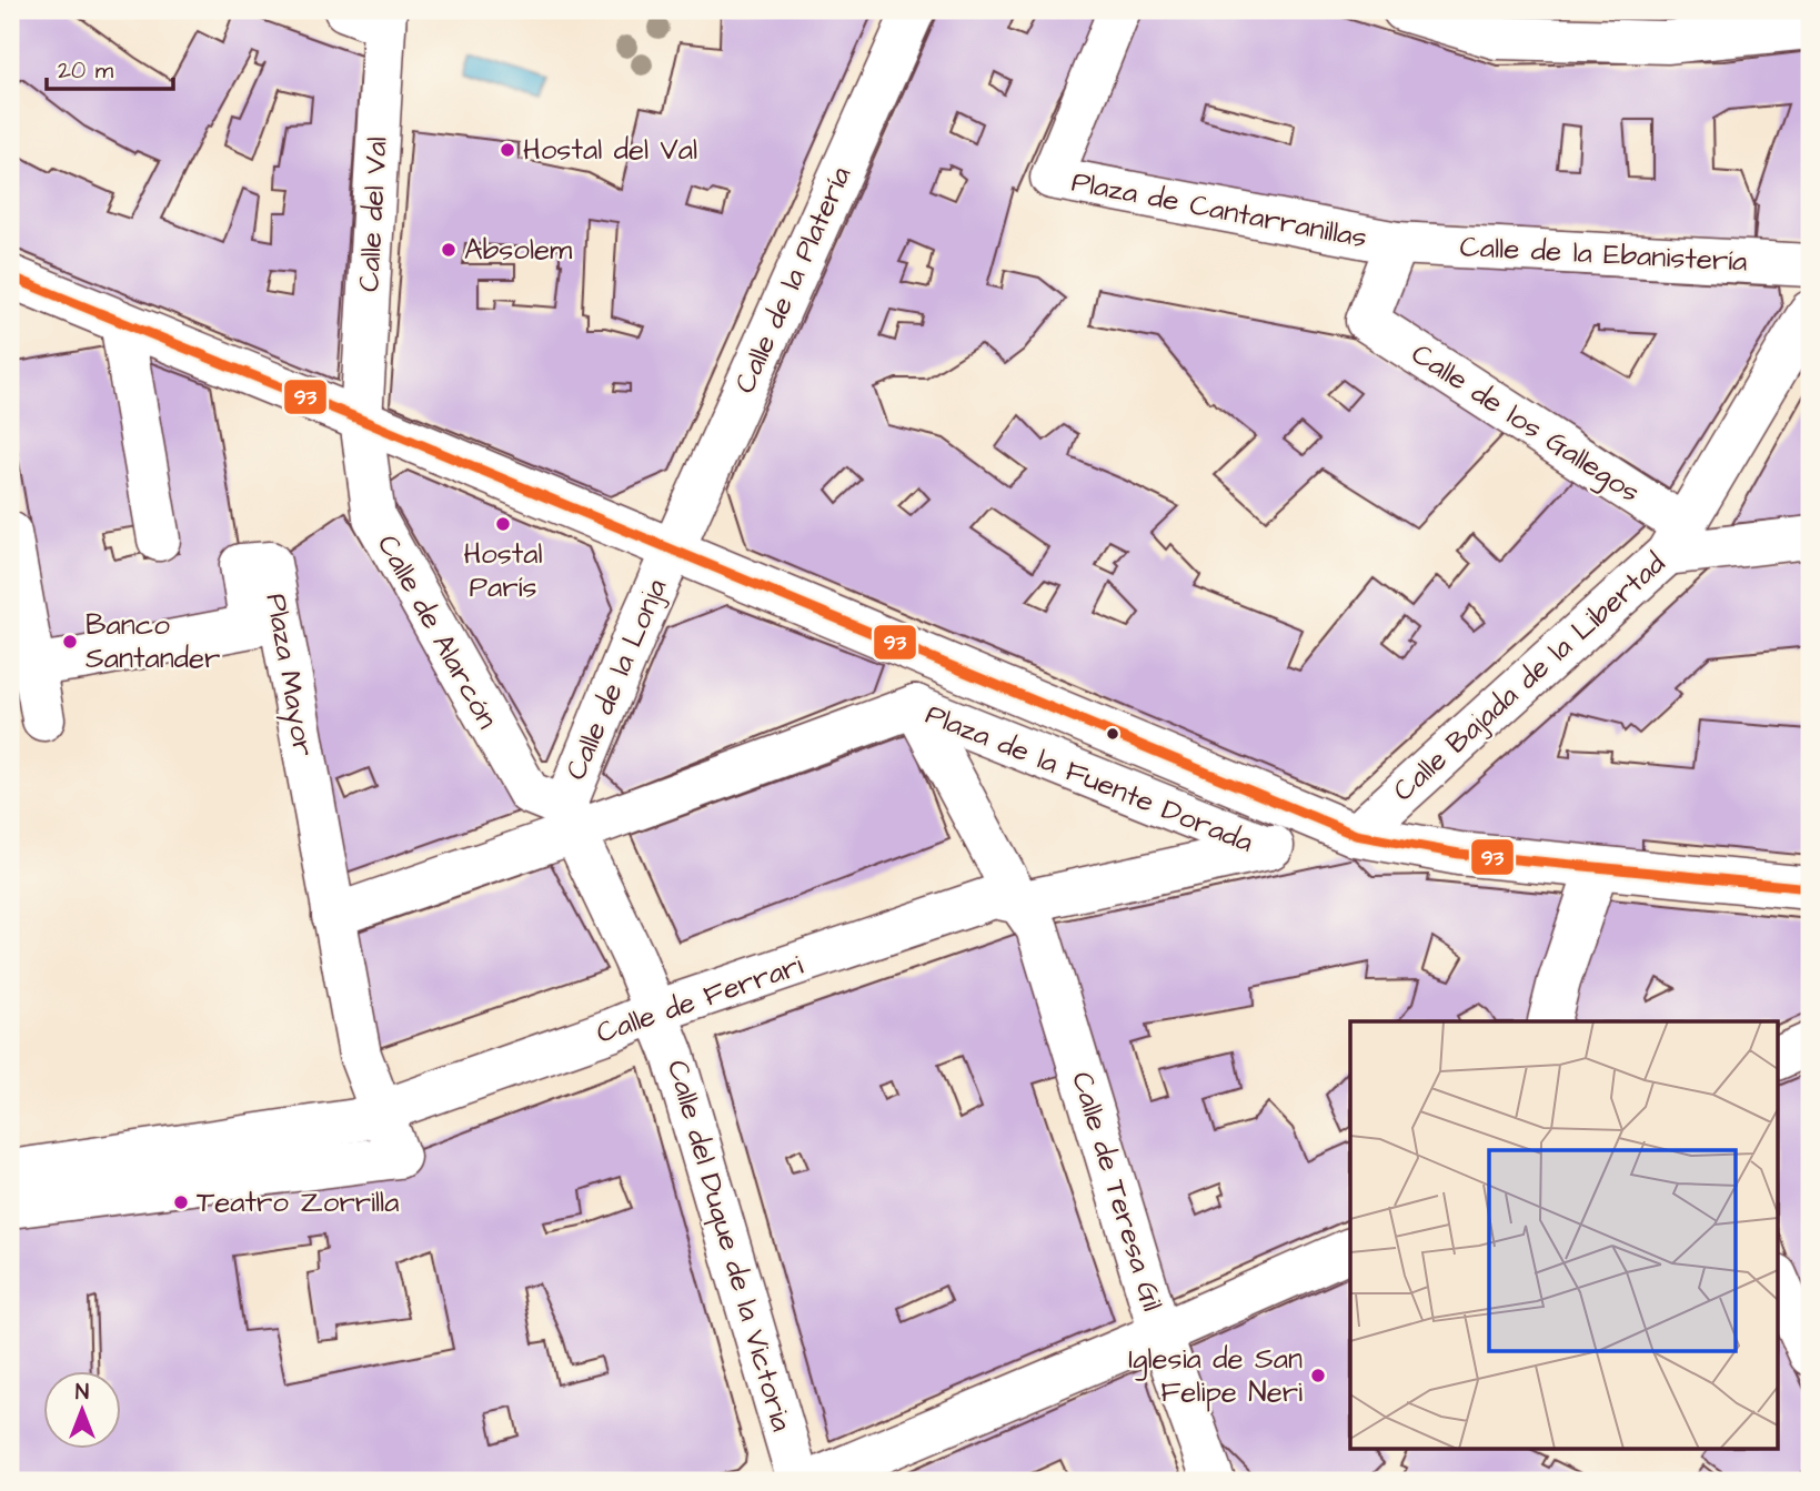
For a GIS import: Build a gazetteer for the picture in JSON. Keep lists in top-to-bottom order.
{
  "streets": {
    "street": [
      "Plaza de Cantarranillas",
      "Calle del Val",
      "Calle de la Ebanistería",
      "Calle de la Platería",
      "Calle de los Gallegos",
      "Calle de Alarcón",
      "Plaza Mayor",
      "Calle Bajada de la Libertad",
      "Calle de la Lonja",
      "Plaza de la Fuente Dorada",
      "Calle de Ferrari",
      "Calle de Teresa Gil",
      "Calle del Duque de la Victoria"
    ]
  },
  "crossings": [
    ["Plaza de Cantarranillas", "Calle de la Ebanistería"],
    ["Plaza de Cantarranillas", "Calle de los Gallegos"],
    ["Calle del Val", "Calle de Alarcón"],
    ["Calle de la Platería", "Calle de la Lonja"],
    ["Calle de los Gallegos", "Calle Bajada de la Libertad"],
    ["Calle de Alarcón", "Calle de la Lonja"],
    ["Calle de Alarcón", "Calle del Duque de la Victoria"],
    ["Plaza Mayor", "Calle de Ferrari"],
    ["Calle de la Lonja", "Calle del Duque de la Victoria"],
    ["Plaza de la Fuente Dorada", "Calle de Ferrari"],
    ["Plaza de la Fuente Dorada", "Calle de Teresa Gil"],
    ["Calle de Ferrari", "Calle de Teresa Gil"],
    ["Calle de Ferrari", "Calle del Duque de la Victoria"]
  ],
  "places": [
    "Hostal del Val",
    "Absolem",
    "Hostal París",
    "Banco Santander",
    "Teatro Zorrilla",
    "Iglesia de San Felipe Neri"
  ],
  "lines": ["transit line 93"],
  "scale_bar": "20 m",
  "north": "top"
}
